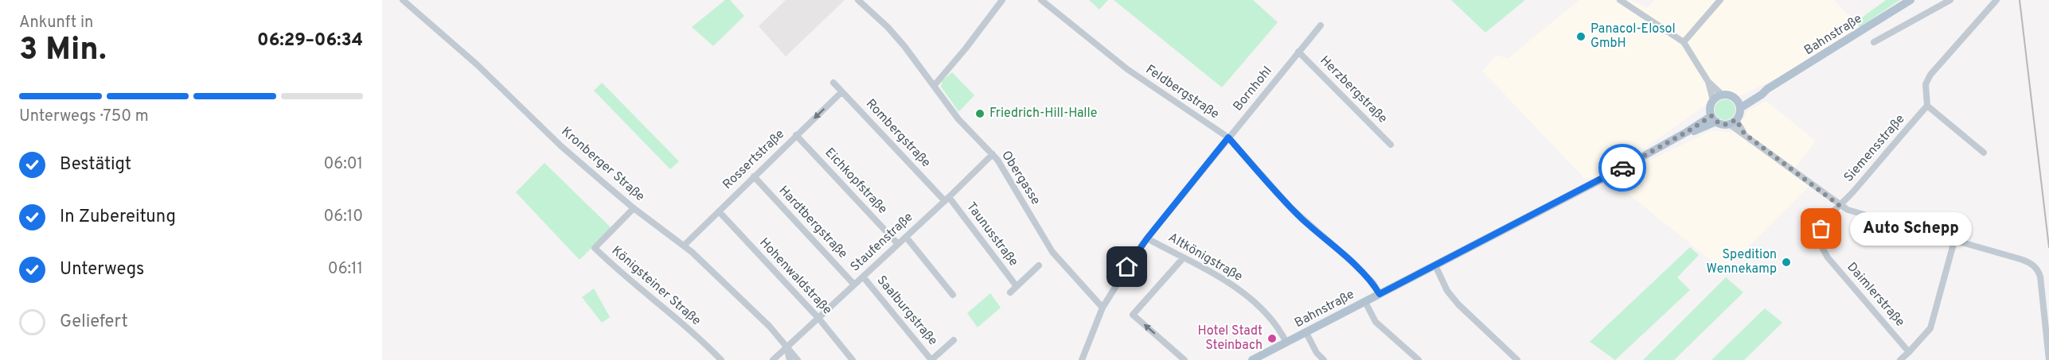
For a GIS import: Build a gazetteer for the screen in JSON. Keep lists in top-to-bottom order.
{
  "streets": {
    "main road": ["Bahnstraße"],
    "street": [
      "Bornhohl",
      "Herzbergstraße",
      "Feldbergstraße",
      "Rombergstraße",
      "Siemensstraße",
      "Rossertstraße",
      "Kronberger Straße",
      "Obergasse",
      "Eichkopfstraße",
      "Hardtbergstraße",
      "Taunusstraße",
      "Staufenstraße",
      "Altkönigstraße",
      "Hohenwaldstraße",
      "Königsteiner Straße",
      "Daimlerstraße",
      "Saalburgstraße"
    ]
  },
  "crossings": [
    ["Bahnstraße", "Feldbergstraße"],
    ["Bahnstraße", "Altkönigstraße"],
    ["Bornhohl", "Herzbergstraße"],
    ["Bornhohl", "Feldbergstraße"],
    ["Bornhohl", "Obergasse"],
    ["Bornhohl", "Altkönigstraße"],
    ["Rombergstraße", "Rossertstraße"],
    ["Rombergstraße", "Taunusstraße"],
    ["Rombergstraße", "Staufenstraße"],
    ["Siemensstraße", "Daimlerstraße"],
    ["Rossertstraße", "Kronberger Straße"],
    ["Rossertstraße", "Eichkopfstraße"],
    ["Rossertstraße", "Hardtbergstraße"],
    ["Rossertstraße", "Hohenwaldstraße"],
    ["Kronberger Straße", "Staufenstraße"],
    ["Kronberger Straße", "Königsteiner Straße"],
    ["Obergasse", "Staufenstraße"],
    ["Eichkopfstraße", "Staufenstraße"],
    ["Hardtbergstraße", "Staufenstraße"],
    ["Taunusstraße", "Staufenstraße"],
    ["Staufenstraße", "Hohenwaldstraße"],
    ["Staufenstraße", "Saalburgstraße"]
  ],
  "places": [
    "Panacol-Elosol GmbH",
    "Friedrich-Hill-Halle",
    "Auto Schepp",
    "Spedition Wennekamp",
    "Hotel Stadt Steinbach"
  ],
  "page": {
    "heading": ["3 Min.", "Ankunft in", "06:29–06:34"],
    "bar": "Unterwegs · 750 m",
    "list": [
      ["Bestätigt", "06:01"],
      ["In Zubereitung", "06:10"],
      ["Unterwegs", "06:11"],
      "Geliefert"
    ],
    "bubble": "Auto Schepp"
  }
}
